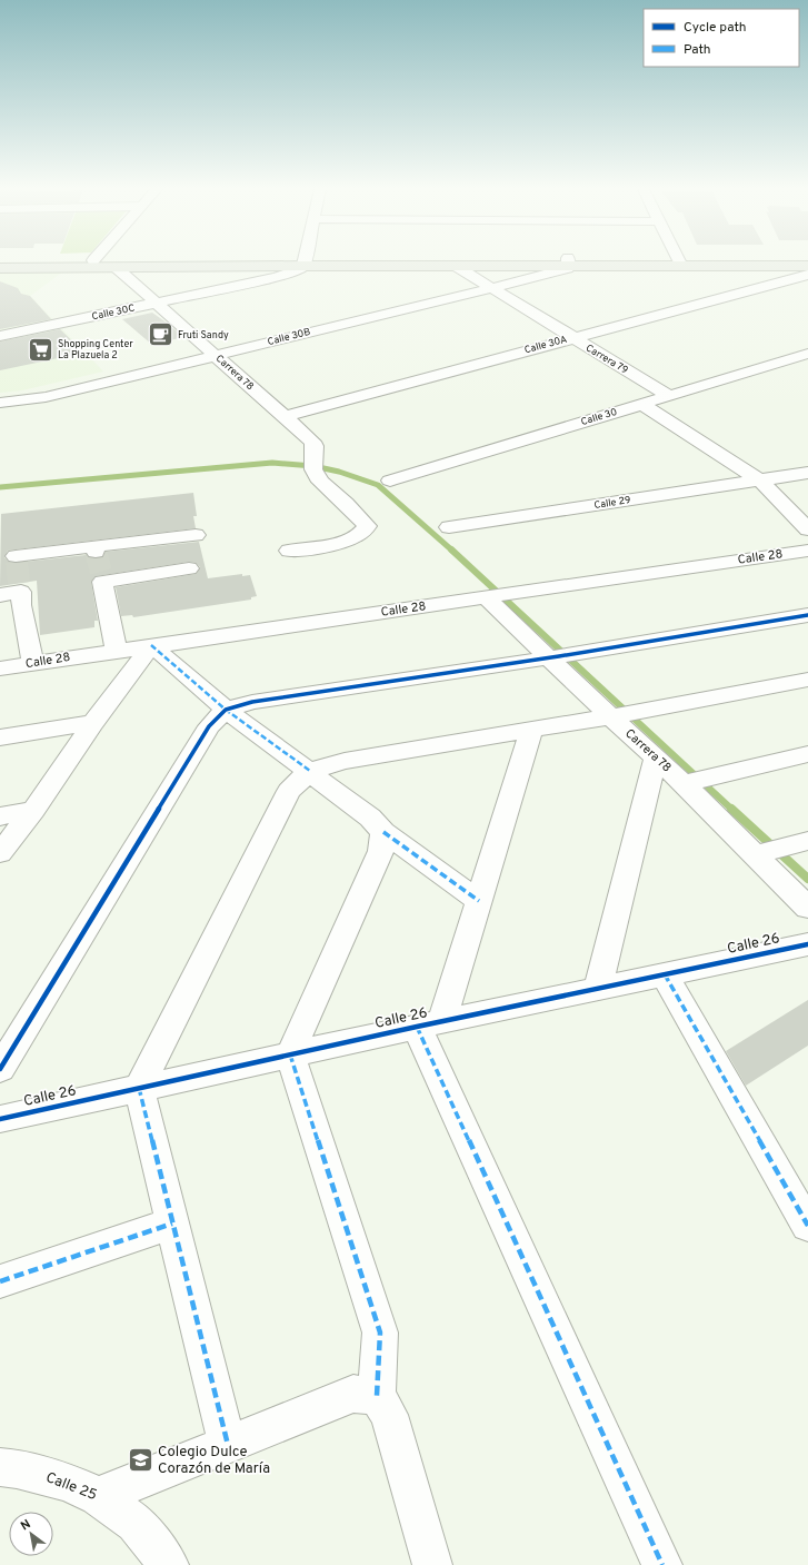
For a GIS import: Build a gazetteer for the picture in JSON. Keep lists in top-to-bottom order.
{
  "streets": {
    "street": [
      "Calle 30C",
      "Calle 30B",
      "Calle 30A",
      "Carrera 79",
      "Carrera 78",
      "Calle 30",
      "Calle 29",
      "Calle 28",
      "Calle 26",
      "Calle 25"
    ]
  },
  "crossings": [
    ["Calle 30C", "Carrera 78"],
    ["Calle 30B", "Carrera 79"],
    ["Calle 30B", "Carrera 78"],
    ["Calle 30A", "Carrera 79"],
    ["Calle 30A", "Carrera 78"],
    ["Carrera 79", "Calle 30"],
    ["Carrera 78", "Calle 28"]
  ],
  "places": {
    "cafe": ["Fruti Sandy"],
    "supermarket": ["Shopping Center La Plazuela 2"],
    "school or university": ["Colegio Dulce Corazón de María"]
  },
  "legend": ["Cycle path", "Path"],
  "north": "top left"
}
